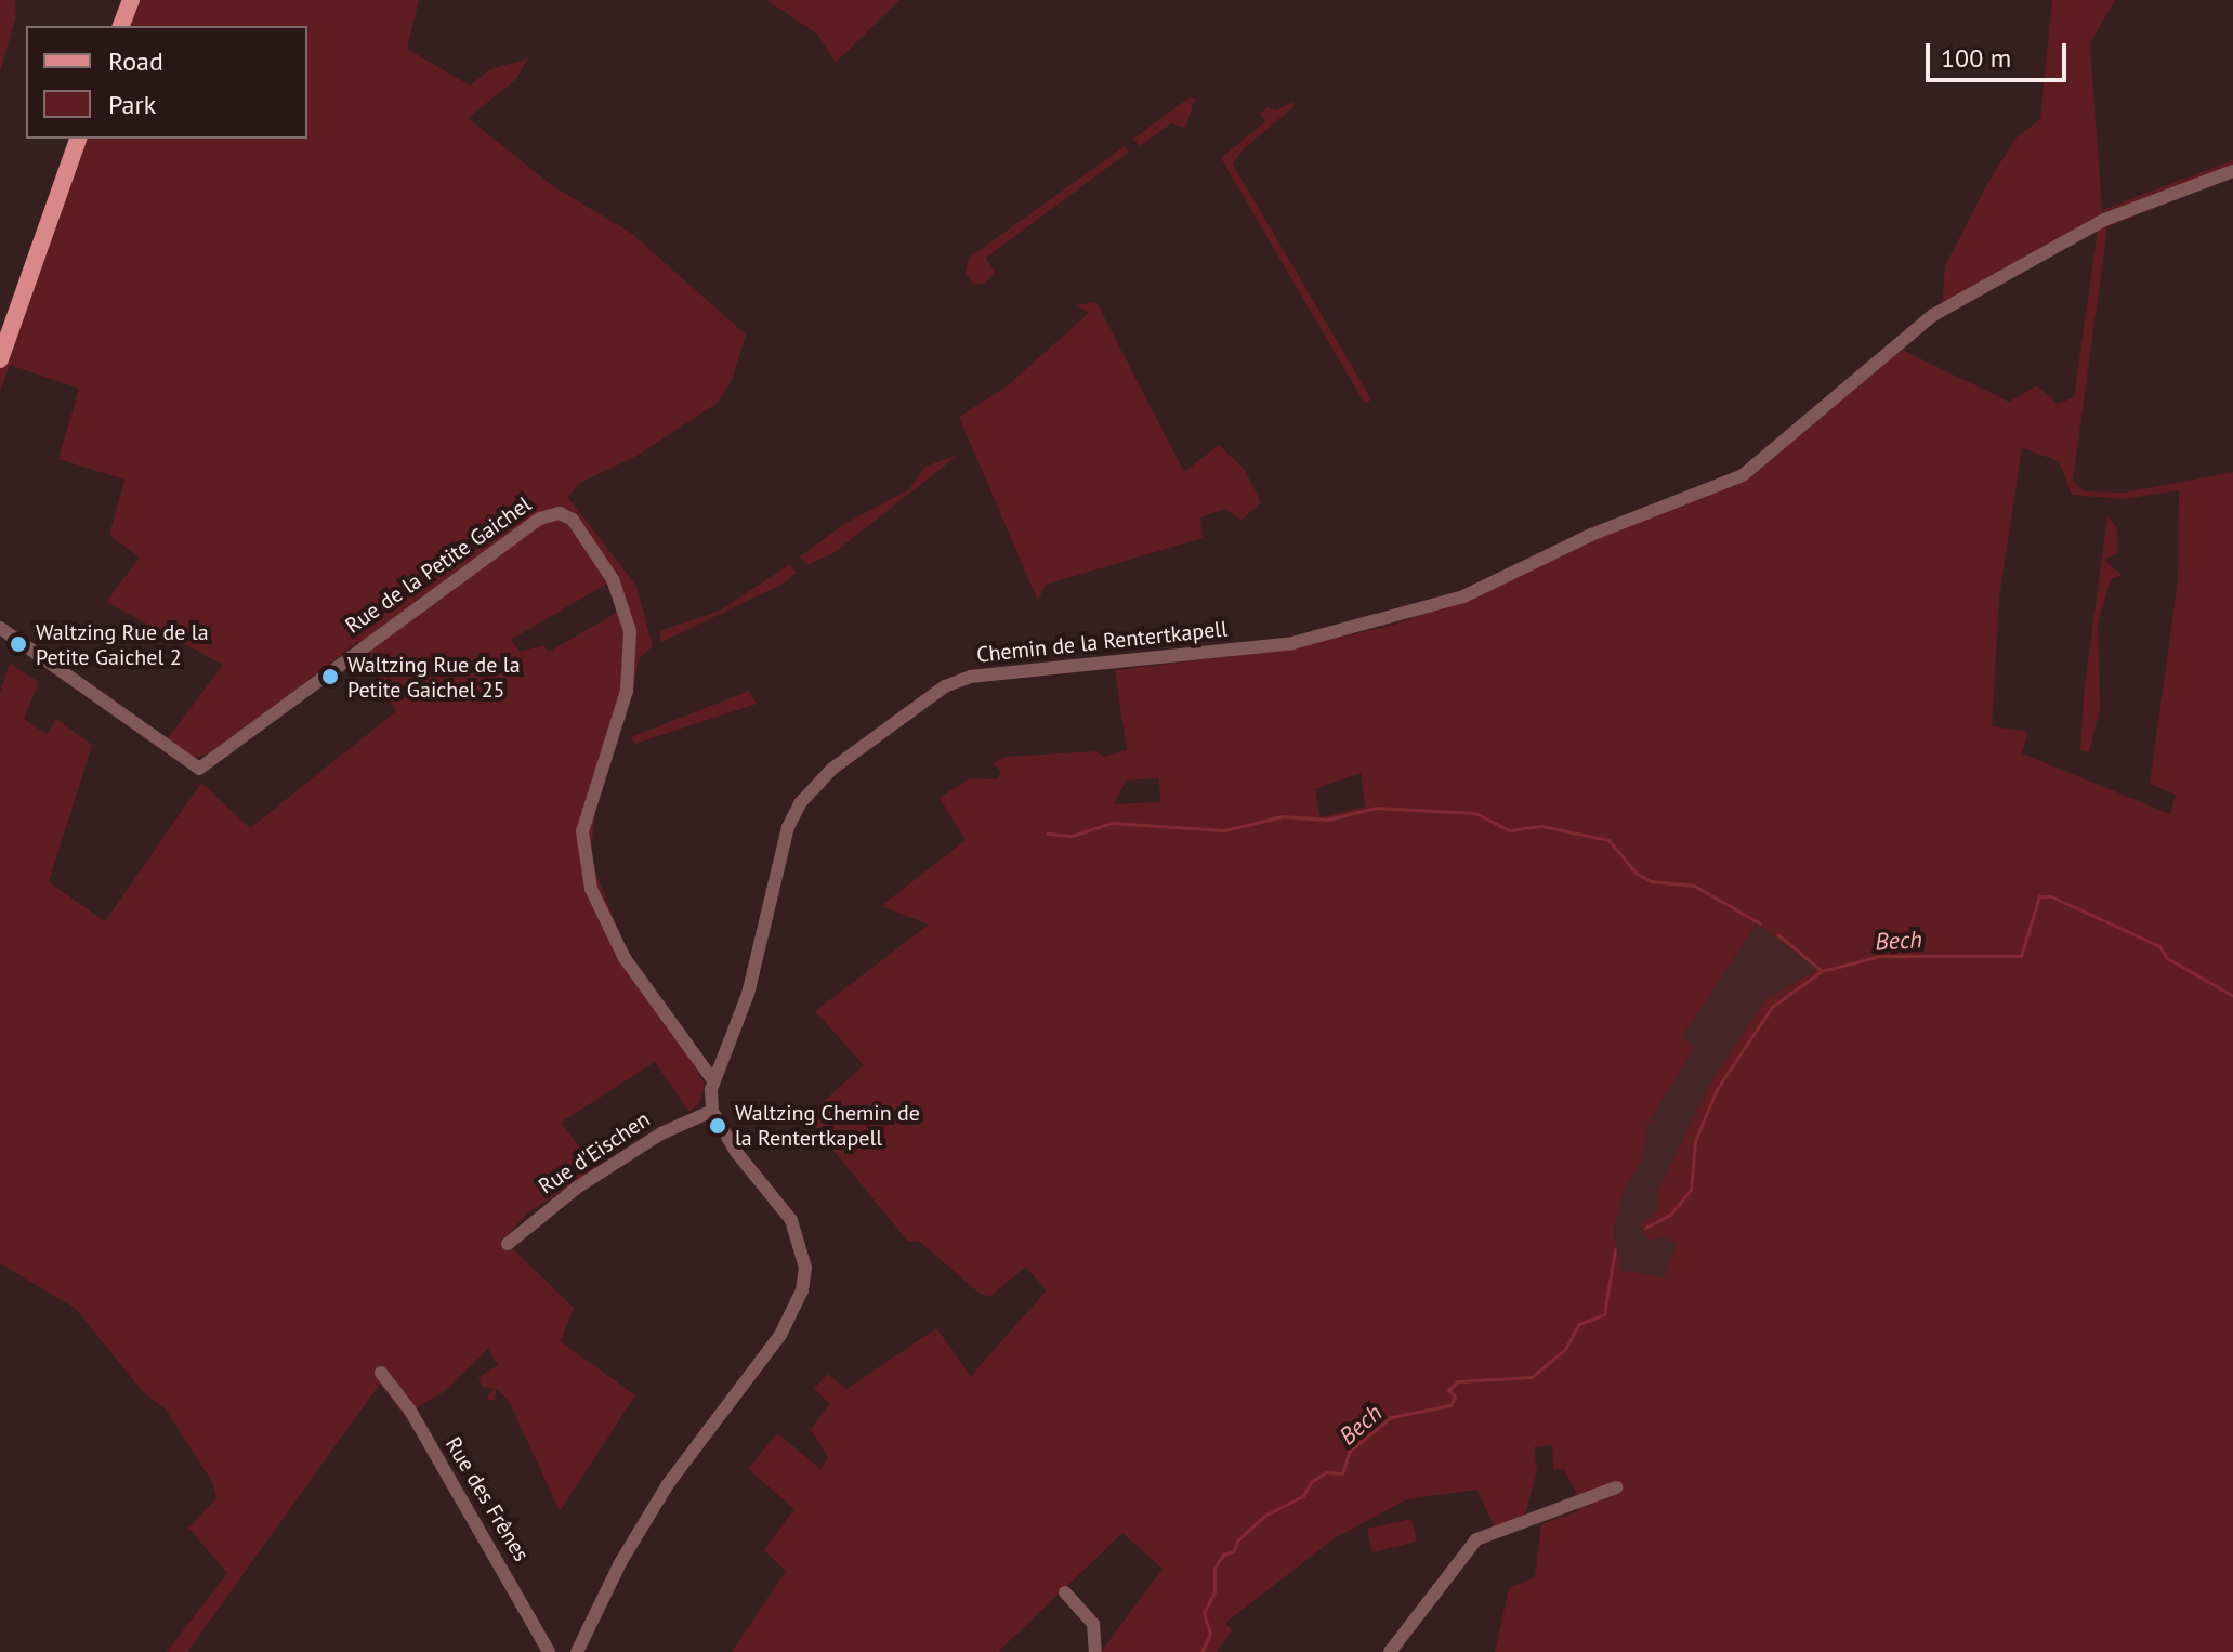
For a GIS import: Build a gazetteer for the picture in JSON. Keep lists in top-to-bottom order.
{
  "streets": {
    "street": [
      "Rue de la Petite Gaichel",
      "Chemin de la Rentertkapell",
      "Rue d'Eischen",
      "Rue des Frênes"
    ]
  },
  "crossings": [
    ["Rue de la Petite Gaichel", "Chemin de la Rentertkapell"],
    ["Chemin de la Rentertkapell", "Rue d'Eischen"]
  ],
  "water": ["Bech"],
  "places": ["Waltzing Rue de la Petite Gaichel 2", "Waltzing Rue de la Petite Gaichel 25", "Waltzing Chemin de la Rentertkapell"],
  "legend": ["Road", "Park"],
  "scale_bar": "100 m"
}
